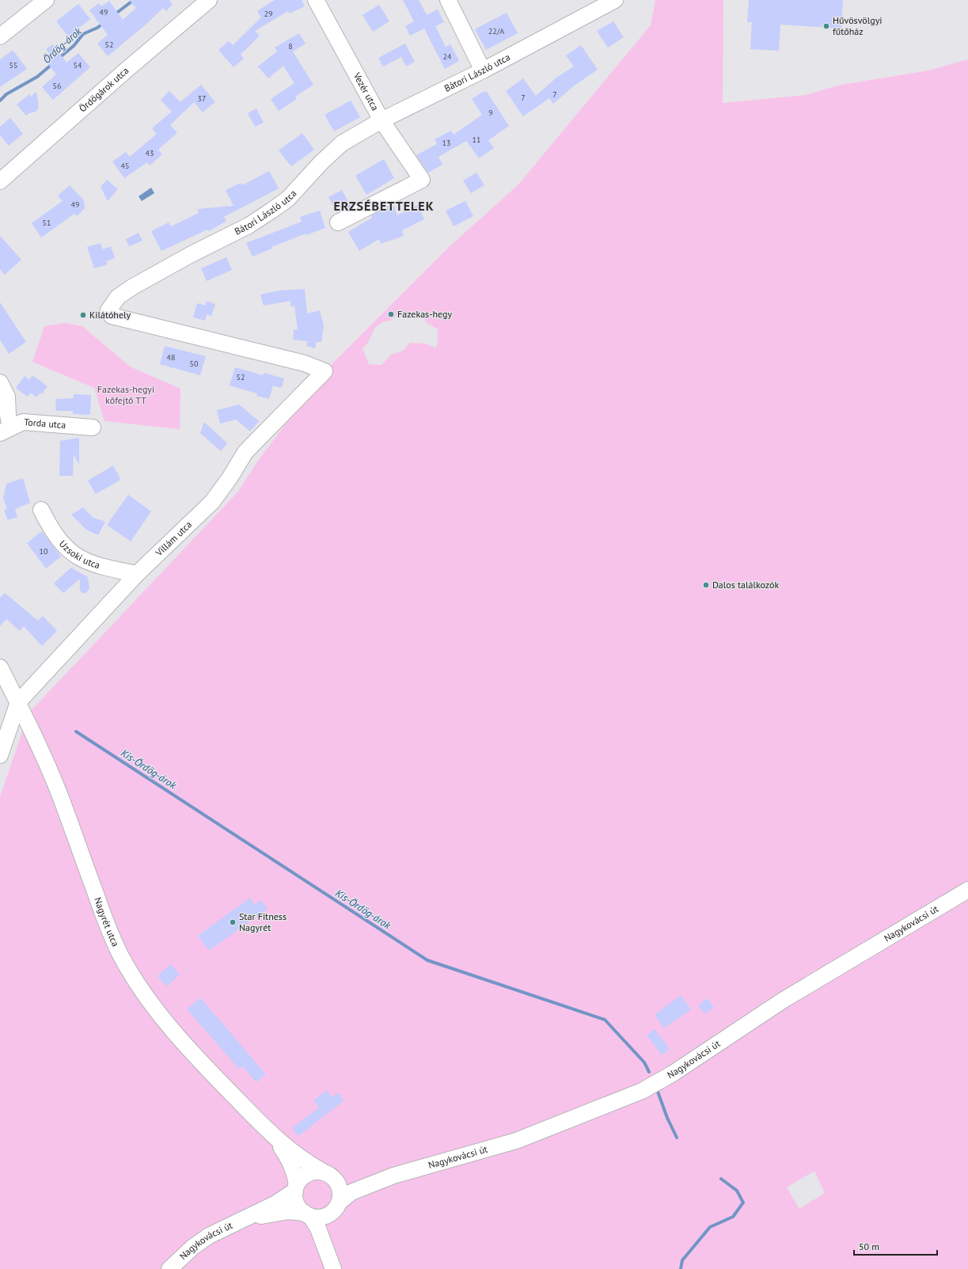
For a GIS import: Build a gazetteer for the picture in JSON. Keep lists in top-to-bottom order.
{
  "streets": {
    "street": [
      "Bátori László utca",
      "Ördögárok utca",
      "Vezér utca",
      "Torda utca",
      "Villám utca",
      "Uzsoki utca",
      "Nagyrét utca",
      "Nagykovácsi út"
    ]
  },
  "crossings": [
    ["Bátori László utca", "Vezér utca"],
    ["Bátori László utca", "Villám utca"],
    ["Villám utca", "Uzsoki utca"],
    ["Villám utca", "Nagyrét utca"],
    ["Nagyrét utca", "Nagykovácsi út"]
  ],
  "districts": ["ERZSÉBETTELEK"],
  "water": ["Ördög-árok", "Kis-Ördög-árok"],
  "parks": ["Fazekas-hegyi kőfejtő TT"],
  "places": [
    "Hűvösvölgyi fűtőház",
    "Fazekas-hegy",
    "Kilátóhely",
    "Dalos találkozók",
    "Star Fitness Nagyrét"
  ],
  "house_numbers": [
    "49",
    "29",
    "22/A",
    "52",
    "8",
    "24",
    "55",
    "54",
    "56",
    "7",
    "7",
    "37",
    "9",
    "11",
    "13",
    "43",
    "45",
    "49",
    "51",
    "48",
    "50",
    "52",
    "10"
  ],
  "scale_bar": "50 m"
}
